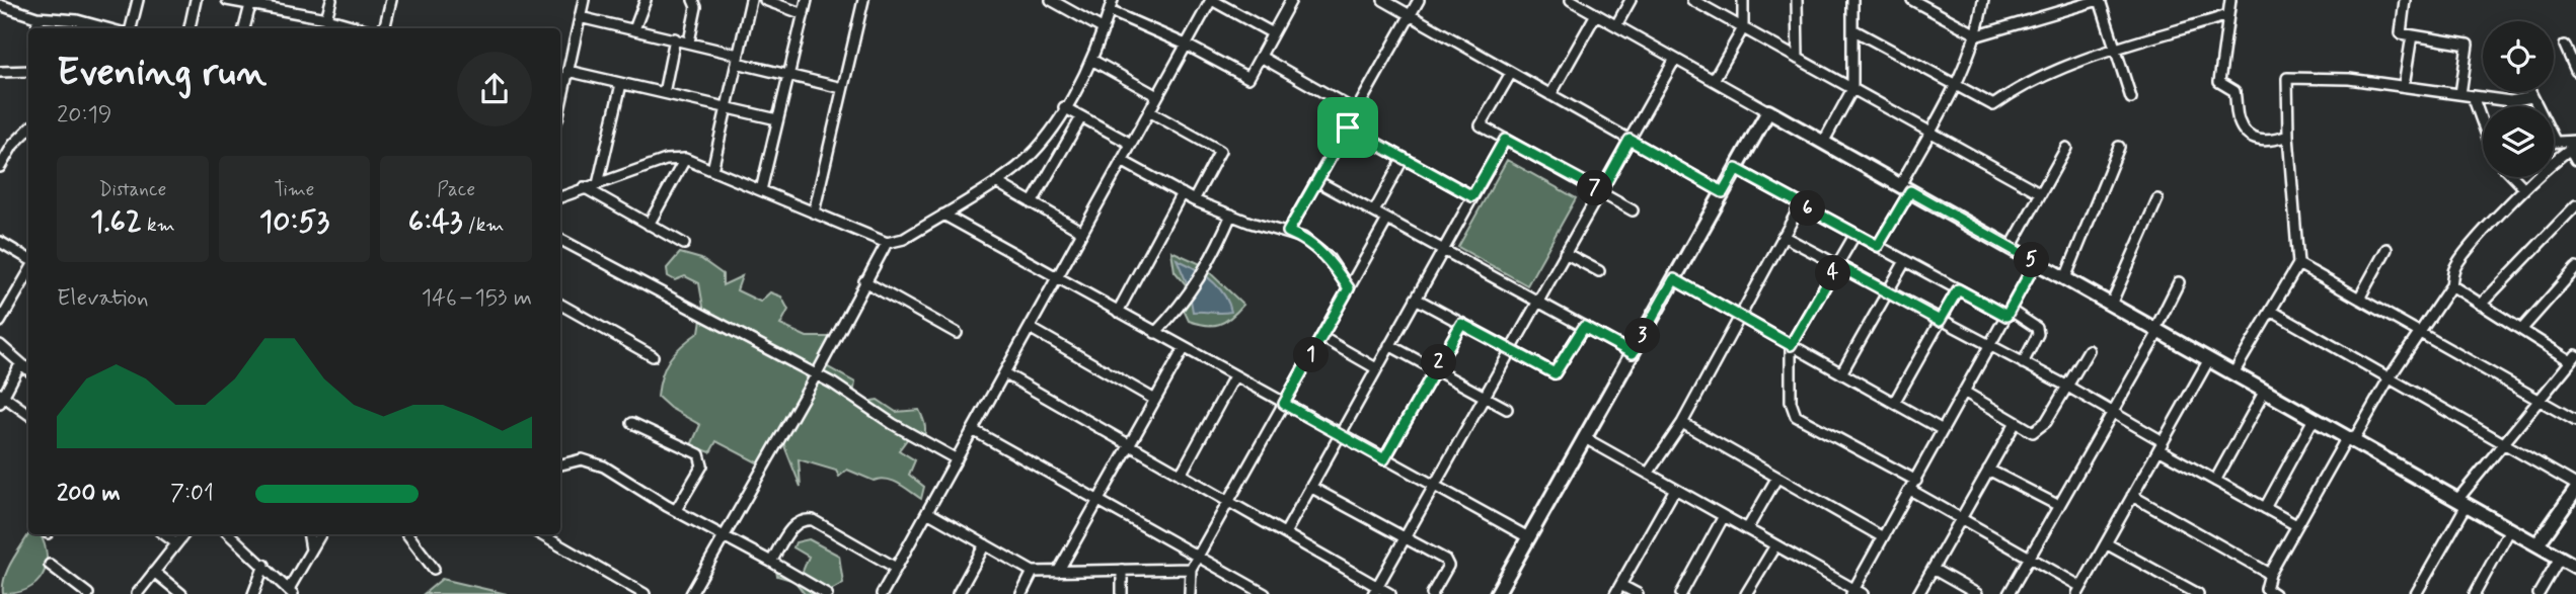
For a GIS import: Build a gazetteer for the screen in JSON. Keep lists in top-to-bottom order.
{
  "page": {
    "heading": ["Evening run", "20:19"],
    "stats": [
      ["Distance", "1.62 km"],
      ["Time", "10:53"],
      ["Pace", "6:43 /km"]
    ],
    "pins": [
      "7",
      "6",
      "5",
      "4",
      "3",
      "1",
      "2"
    ],
    "chart": ["Elevation", "146–153 m"],
    "list": [
      {
        "name": "200 m",
        "note": "7:01"
      }
    ]
  }
}
